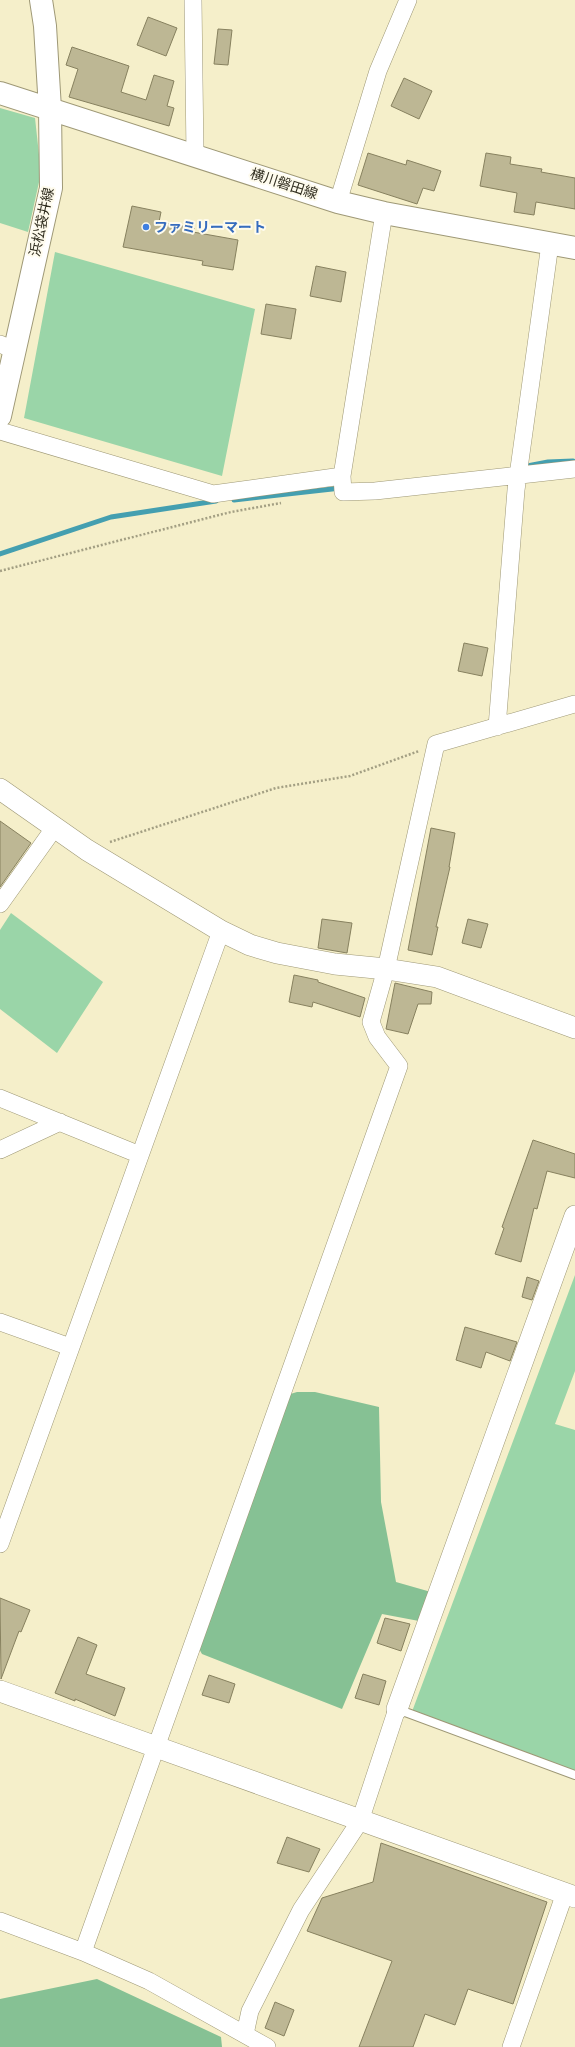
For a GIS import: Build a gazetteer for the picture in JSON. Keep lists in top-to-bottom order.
{
  "streets": {
    "main road": ["横川磐田線", "浜松袋井線"]
  },
  "crossings": [
    ["横川磐田線", "浜松袋井線"]
  ],
  "places": ["ファミリーマート"]
}
